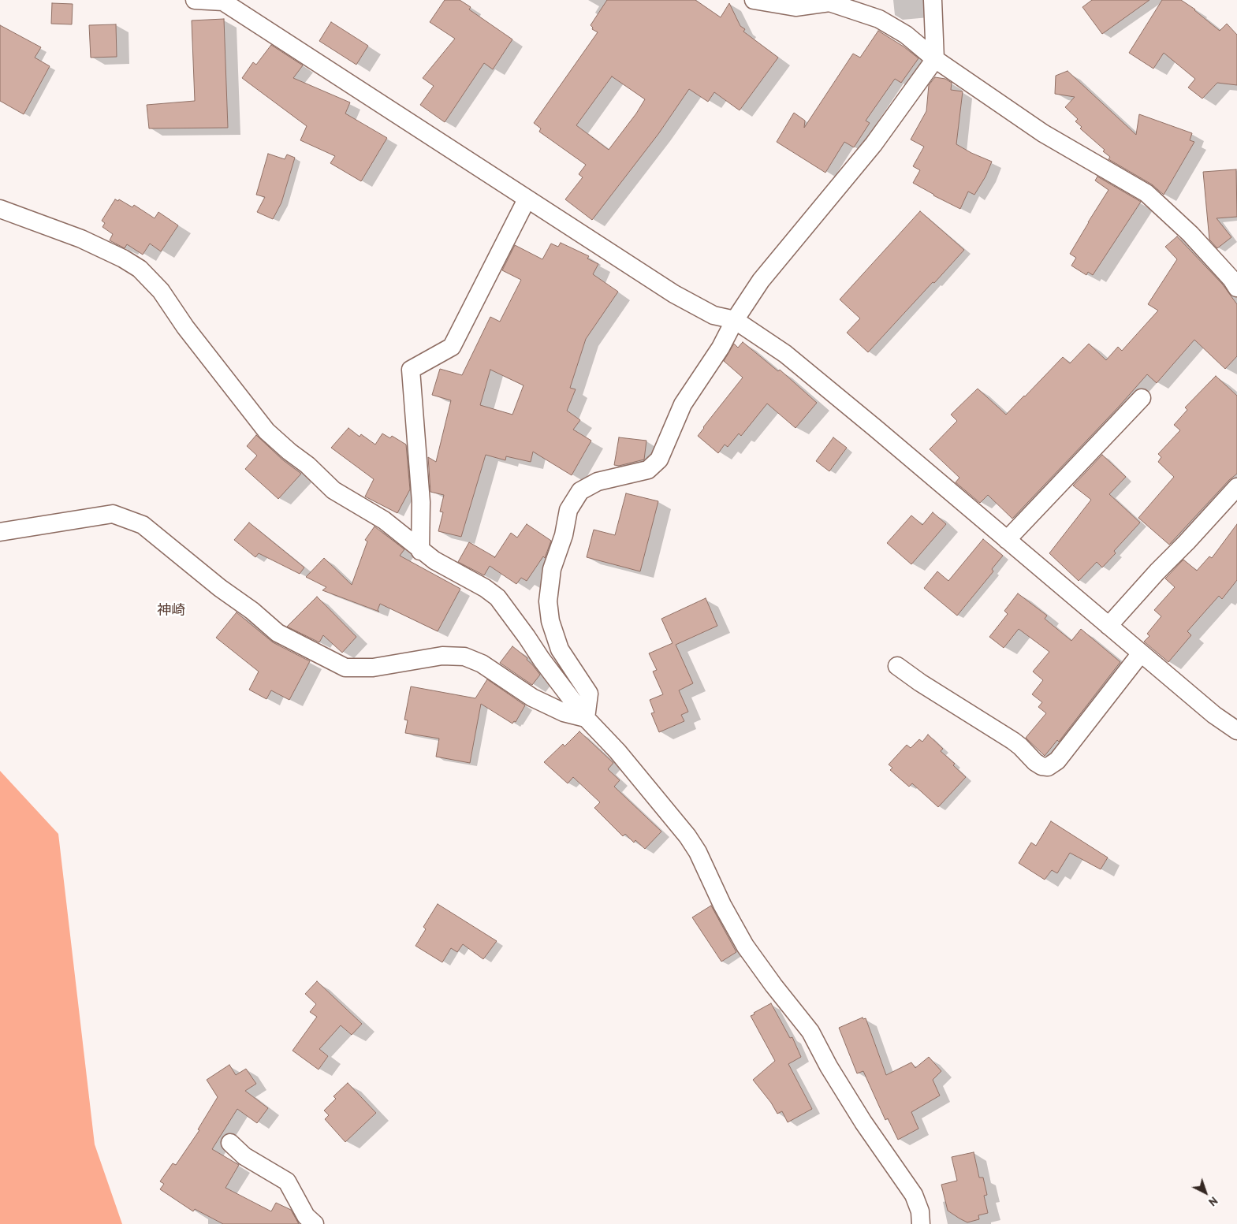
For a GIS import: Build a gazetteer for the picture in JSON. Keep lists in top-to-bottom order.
{
  "districts": ["神崎"],
  "north": "bottom right"
}
